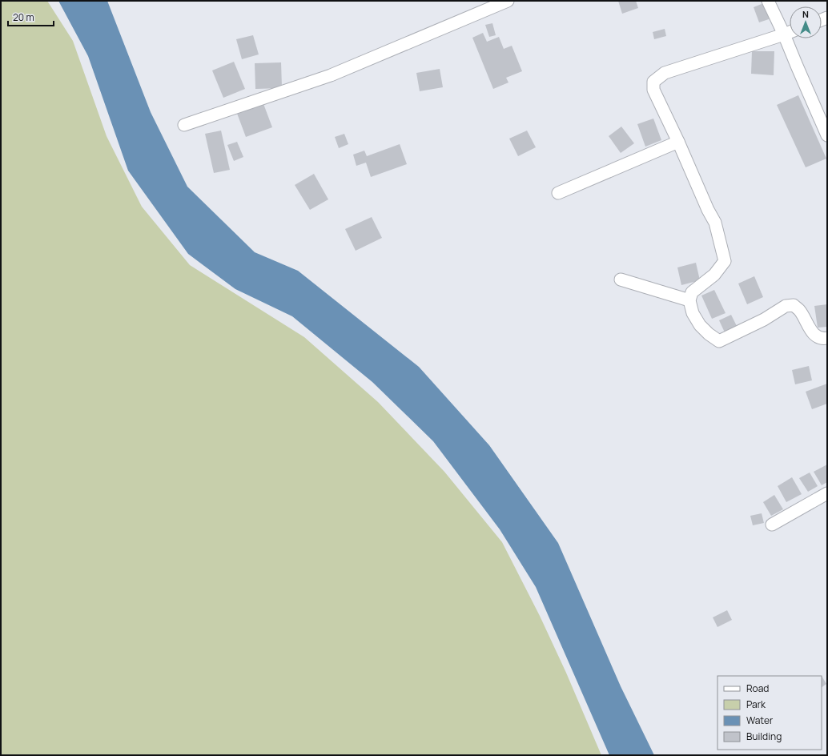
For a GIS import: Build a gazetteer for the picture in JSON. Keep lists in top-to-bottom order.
{
  "legend": [
    "Road",
    "Park",
    "Water",
    "Building"
  ],
  "scale_bar": "20 m",
  "north": "top"
}
